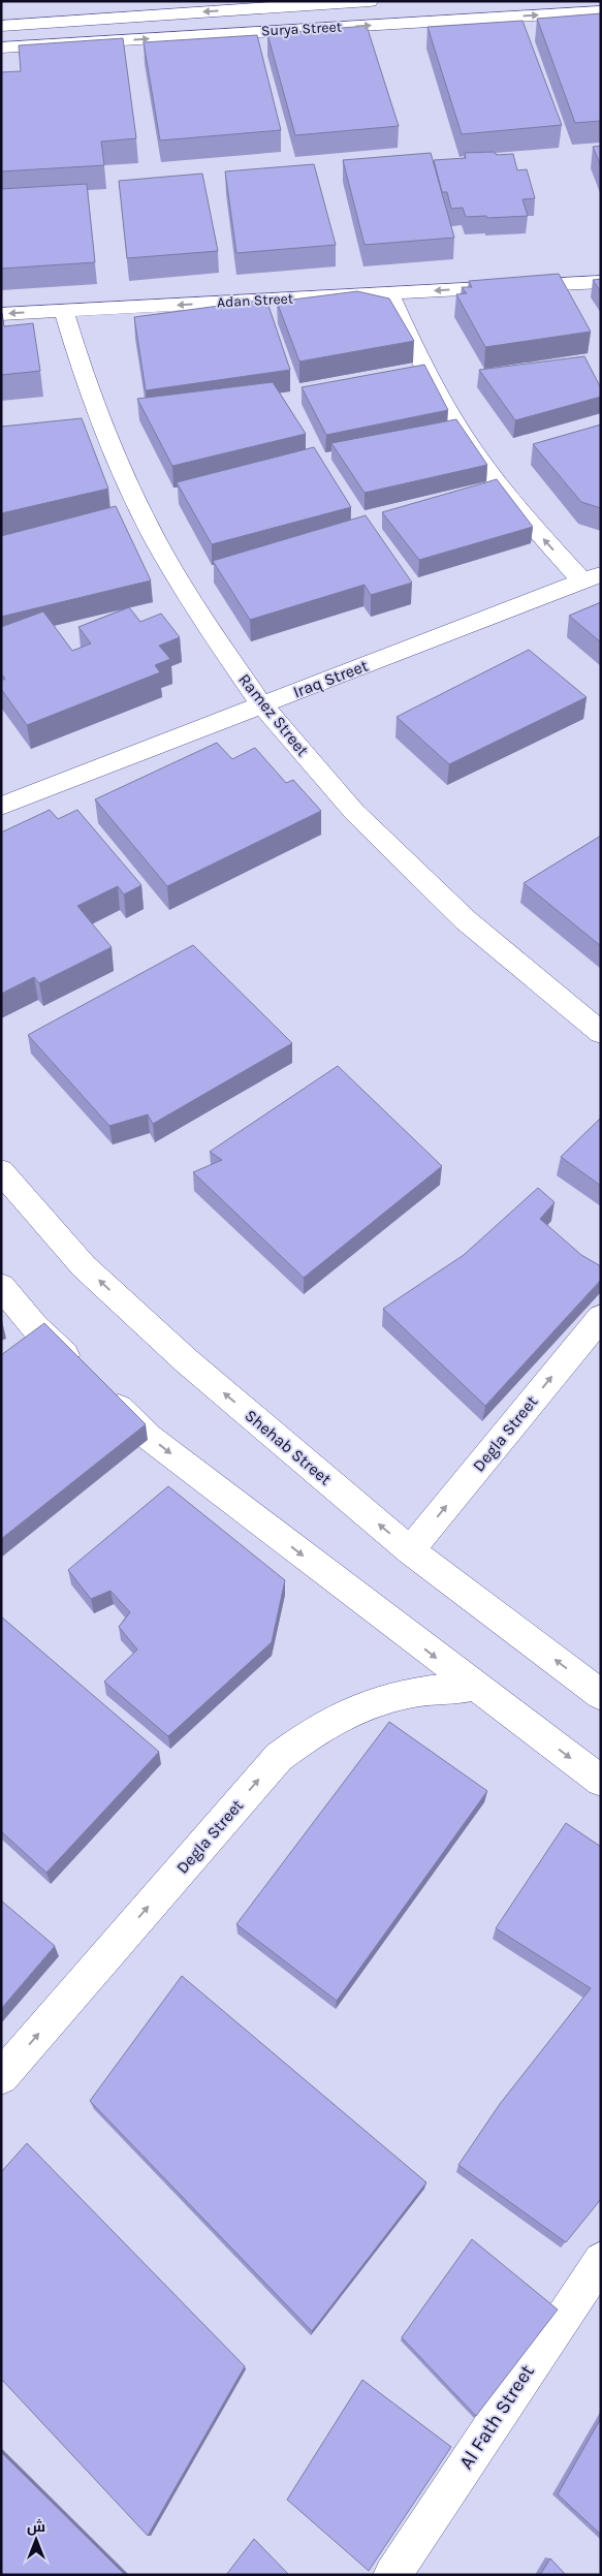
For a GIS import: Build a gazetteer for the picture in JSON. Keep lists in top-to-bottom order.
{
  "streets": {
    "street": [
      "Surya Street",
      "Adan Street",
      "Iraq Street",
      "Ramez Street",
      "Degla Street",
      "Shehab Street",
      "Al Fath Street"
    ]
  },
  "crossings": [
    ["Adan Street", "Ramez Street"],
    ["Iraq Street", "Ramez Street"],
    ["Degla Street", "Shehab Street"]
  ],
  "one_way": ["Adan Street", "Degla Street"],
  "north": "top"
}
